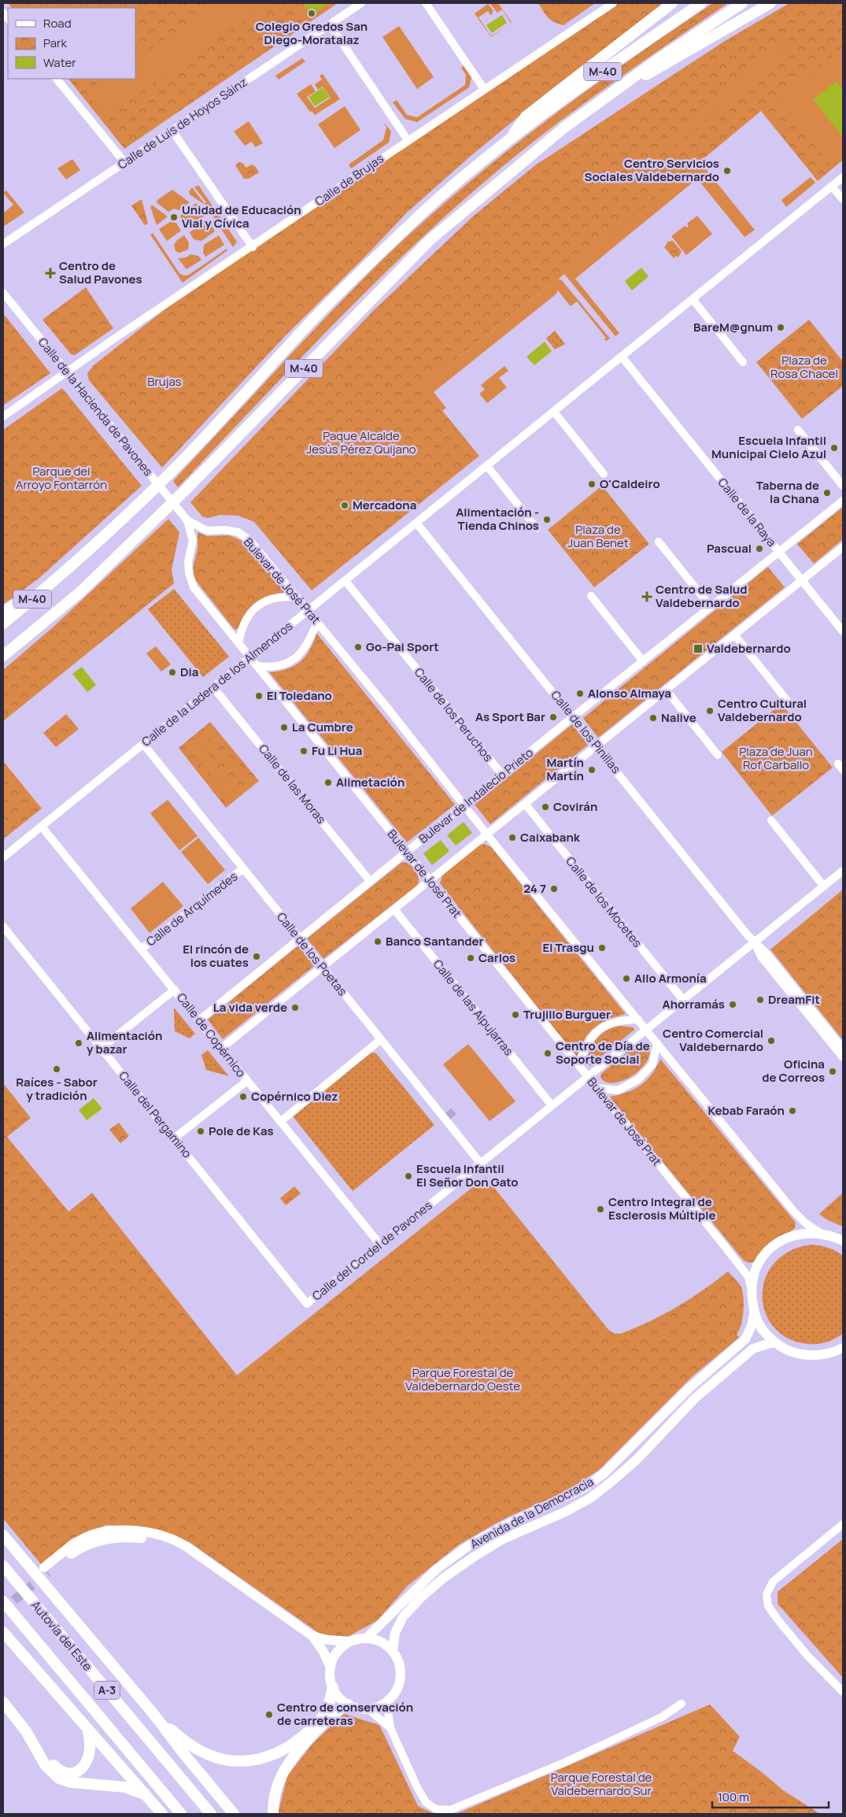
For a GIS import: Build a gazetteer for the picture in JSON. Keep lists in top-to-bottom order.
{
  "streets": {
    "highway": ["M-40", "Autovía del Este", "A-3"],
    "main road": ["Avenida de la Democracia"],
    "street": [
      "Calle de Luis de Hoyos Sáinz",
      "Calle de Brujas",
      "Calle de la Hacienda de Pavones",
      "Calle de la Raya",
      "Bulevar de José Prat",
      "Calle de la Ladera de los Almendros",
      "Calle de los Peruchos",
      "Calle de los Pinillas",
      "Calle de las Moras",
      "Bulevar de Indalecio Prieto",
      "Calle de los Mocetes",
      "Calle de Arquímedes",
      "Calle de los Poetas",
      "Calle de las Alpujarras",
      "Calle de Copérnico",
      "Calle del Pergamino",
      "Calle del Cordel de Pavones"
    ]
  },
  "crossings": [
    ["Calle de Brujas", "Calle de la Hacienda de Pavones"],
    ["Calle de la Hacienda de Pavones", "Bulevar de José Prat"],
    ["Calle de la Raya", "Calle de la Ladera de los Almendros"],
    ["Calle de la Raya", "Bulevar de Indalecio Prieto"],
    ["Bulevar de José Prat", "Calle de la Ladera de los Almendros"],
    ["Bulevar de José Prat", "Bulevar de Indalecio Prieto"],
    ["Bulevar de José Prat", "Calle del Cordel de Pavones"],
    ["Calle de la Ladera de los Almendros", "Calle de los Peruchos"],
    ["Calle de la Ladera de los Almendros", "Calle de los Pinillas"],
    ["Calle de la Ladera de los Almendros", "Calle de las Moras"],
    ["Calle de la Ladera de los Almendros", "Calle de los Poetas"],
    ["Calle de la Ladera de los Almendros", "Calle de Copérnico"],
    ["Calle de los Peruchos", "Bulevar de Indalecio Prieto"],
    ["Calle de los Pinillas", "Bulevar de Indalecio Prieto"],
    ["Calle de los Pinillas", "Calle del Cordel de Pavones"],
    ["Calle de las Moras", "Bulevar de Indalecio Prieto"],
    ["Bulevar de Indalecio Prieto", "Calle de los Poetas"],
    ["Bulevar de Indalecio Prieto", "Calle de Copérnico"],
    ["Calle de los Mocetes", "Calle del Cordel de Pavones"],
    ["Calle de Arquímedes", "Calle de los Poetas"],
    ["Calle de Arquímedes", "Calle de Copérnico"],
    ["Calle de los Poetas", "Calle del Cordel de Pavones"],
    ["Calle de las Alpujarras", "Calle del Cordel de Pavones"],
    ["Calle de Copérnico", "Calle del Cordel de Pavones"],
    ["Calle del Pergamino", "Calle del Cordel de Pavones"]
  ],
  "parks": [
    "Plaza de Rosa Chacel",
    "Brujas",
    "Paque Alcalde Jesús Pérez Quijano",
    "Parque del Arroyo Fontarrón",
    "Plaza de Juan Benet",
    "Plaza de Juan Rof Carballo",
    "Parque Forestal de Valdebernardo Oeste",
    "Parque Forestal de Valdebernardo Sur"
  ],
  "places": {
    "other": [
      "Colegio Gredos San Diego-Moratalaz",
      "Centro Servicios Sociales Valdebernardo",
      "Unidad de Educación Vial y Cívica",
      "BareM@gnum",
      "Escuela Infantil Municipal Cielo Azul",
      "O'Caldeiro",
      "Taberna de la Chana",
      "Mercadona",
      "Alimentación - Tienda Chinos",
      "Pascual",
      "Go-Pai Sport",
      "Dia",
      "Alonso Almaya",
      "El Toledano",
      "Centro Cultural Valdebernardo",
      "As Sport Bar",
      "Nalive",
      "La Cumbre",
      "Fu Li Hua",
      "Martín Martín",
      "Alimetación",
      "Covirán",
      "Caixabank",
      "24 7",
      "Banco Santander",
      "El Trasgu",
      "El rincón de los cuates",
      "Carlos",
      "Allo Armonía",
      "DreamFit",
      "Ahorramás",
      "La vida verde",
      "Trujillo Burguer",
      "Centro Comercial Valdebernardo",
      "Alimentación y bazar",
      "Centro de Día de Soporte Social",
      "Raíces - Sabor y tradición",
      "Oficina de Correos",
      "Copérnico Diez",
      "Kebab Faraón",
      "Pole de Kas",
      "Escuela Infantil El Señor Don Gato",
      "Centro Integral de Esclerosis Múltiple",
      "Centro de conservación de carreteras"
    ],
    "health": ["Centro de Salud Pavones", "Centro de Salud Valdebernardo"],
    "transit": ["Valdebernardo"]
  },
  "legend": ["Road", "Park", "Water"],
  "scale_bar": "100 m"
}
